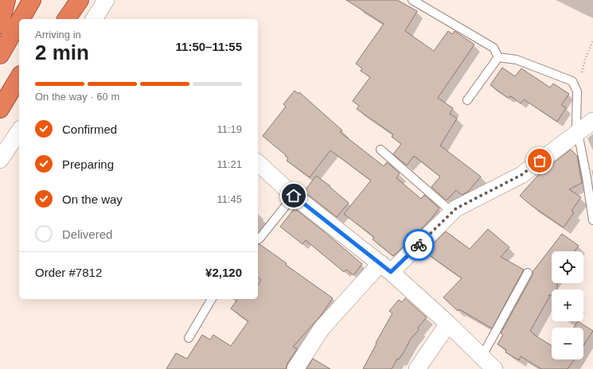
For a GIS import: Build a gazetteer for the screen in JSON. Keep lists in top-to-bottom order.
{
  "page": {
    "heading": ["2 min", "Arriving in", "11:50–11:55"],
    "panel": ["Order #7812", "¥2,120"],
    "bar": "On the way · 60 m",
    "list": [
      ["Confirmed", "11:19"],
      ["Preparing", "11:21"],
      ["On the way", "11:45"],
      "Delivered"
    ],
    "map_buttons": ["+", "−"]
  }
}
